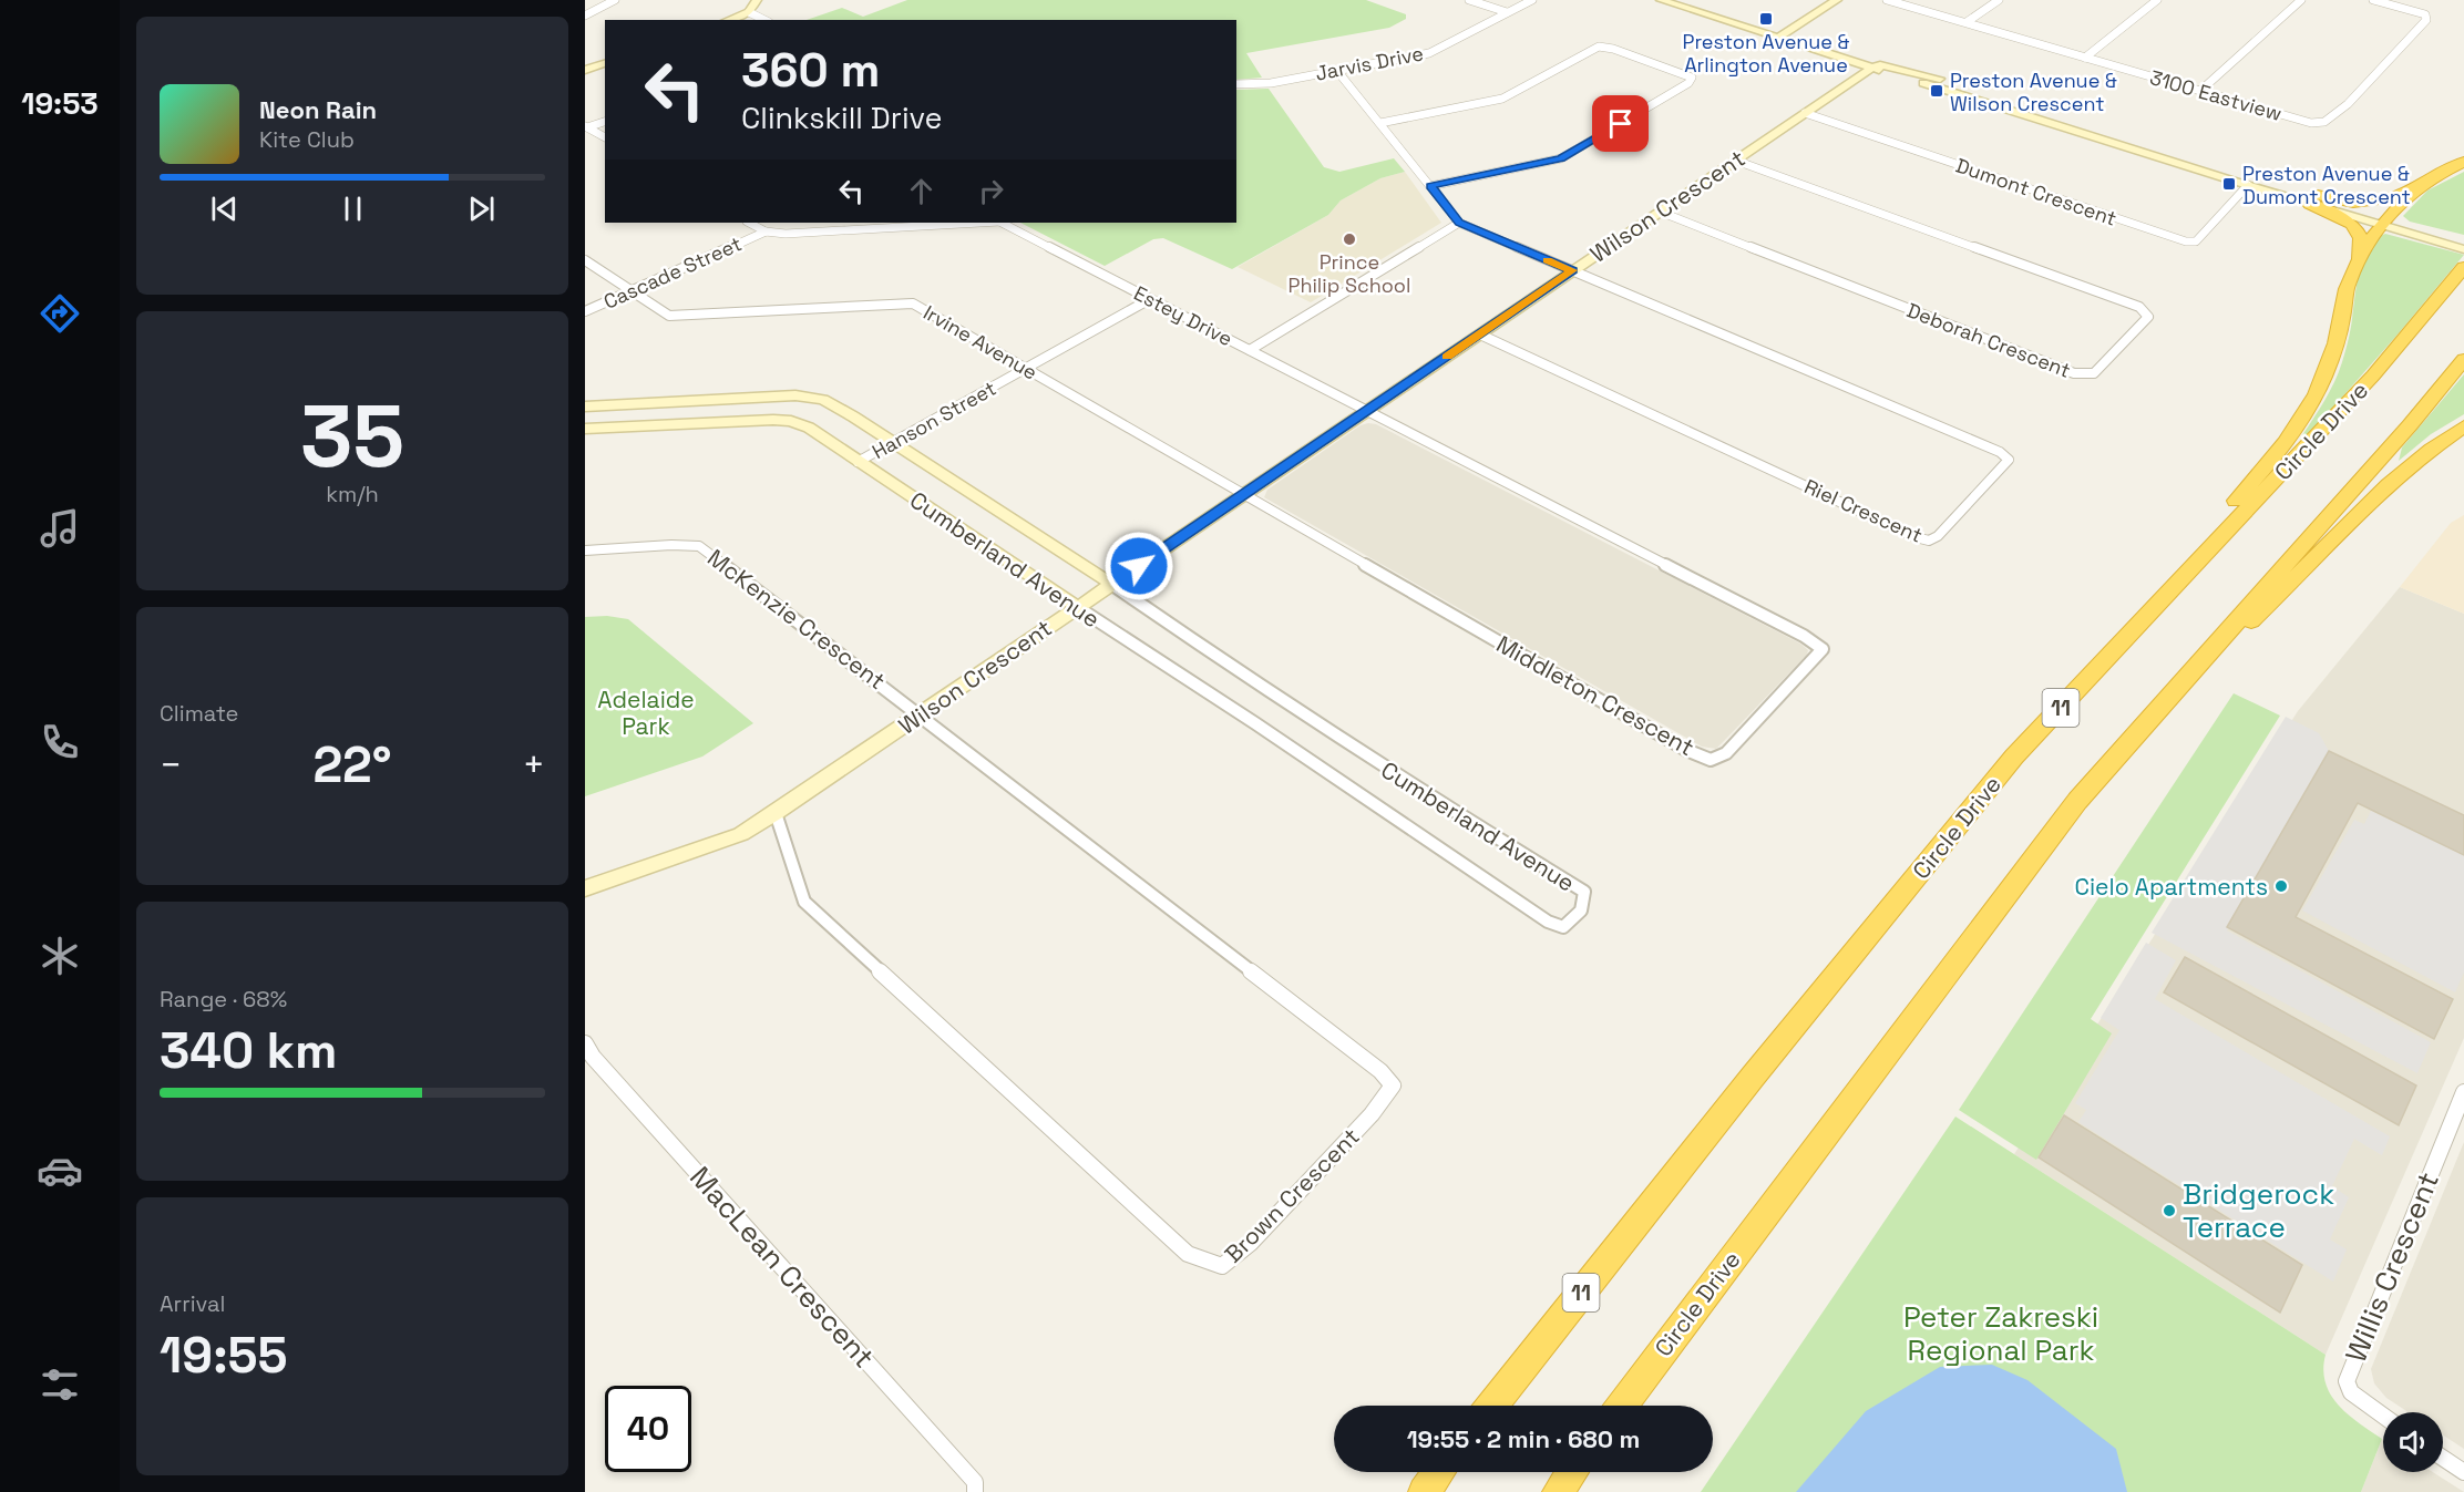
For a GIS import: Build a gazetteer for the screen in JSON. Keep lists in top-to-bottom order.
{
  "streets": {
    "highway": ["Circle Drive", "11"],
    "street": [
      "Jarvis Drive",
      "3100 Eastview",
      "Dumont Crescent",
      "Wilson Crescent",
      "Cascade Street",
      "Estey Drive",
      "Deborah Crescent",
      "Irvine Avenue",
      "Hanson Street",
      "Riel Crescent",
      "Cumberland Avenue",
      "McKenzie Crescent",
      "Middleton Crescent",
      "Brown Crescent",
      "MacLean Crescent",
      "Willis Crescent"
    ]
  },
  "crossings": [
    ["Dumont Crescent", "Wilson Crescent"],
    ["Wilson Crescent", "Estey Drive"],
    ["Wilson Crescent", "Deborah Crescent"],
    ["Wilson Crescent", "Irvine Avenue"],
    ["Wilson Crescent", "Riel Crescent"],
    ["Wilson Crescent", "Cumberland Avenue"],
    ["Wilson Crescent", "McKenzie Crescent"],
    ["Wilson Crescent", "Middleton Crescent"],
    ["Wilson Crescent", "Brown Crescent"],
    ["Cascade Street", "Irvine Avenue"],
    ["Estey Drive", "Hanson Street"],
    ["Estey Drive", "Middleton Crescent"],
    ["Irvine Avenue", "Hanson Street"],
    ["Irvine Avenue", "Middleton Crescent"],
    ["Hanson Street", "Cumberland Avenue"],
    ["McKenzie Crescent", "Brown Crescent"]
  ],
  "parks": ["Adelaide Park", "Peter Zakreski Regional Park"],
  "places": {
    "transit": ["Preston Avenue & Arlington Avenue", "Preston Avenue & Wilson Crescent", "Preston Avenue & Dumont Crescent"],
    "other": ["Prince Philip School", "Cielo Apartments", "Bridgerock Terrace"]
  },
  "page": {
    "tabs": "19:53",
    "turn": ["360 m", "Clinkskill Drive"],
    "song": ["Neon Rain", "Kite Club"],
    "tile": [
      ["35", "km/h"],
      "Climate",
      ["Range · 68%", "340 km"],
      ["Arrival", "19:55"]
    ],
    "heat": ["−", "22°", "+"],
    "limit": "40",
    "trip": "19:55 · 2 min · 680 m"
  }
}
